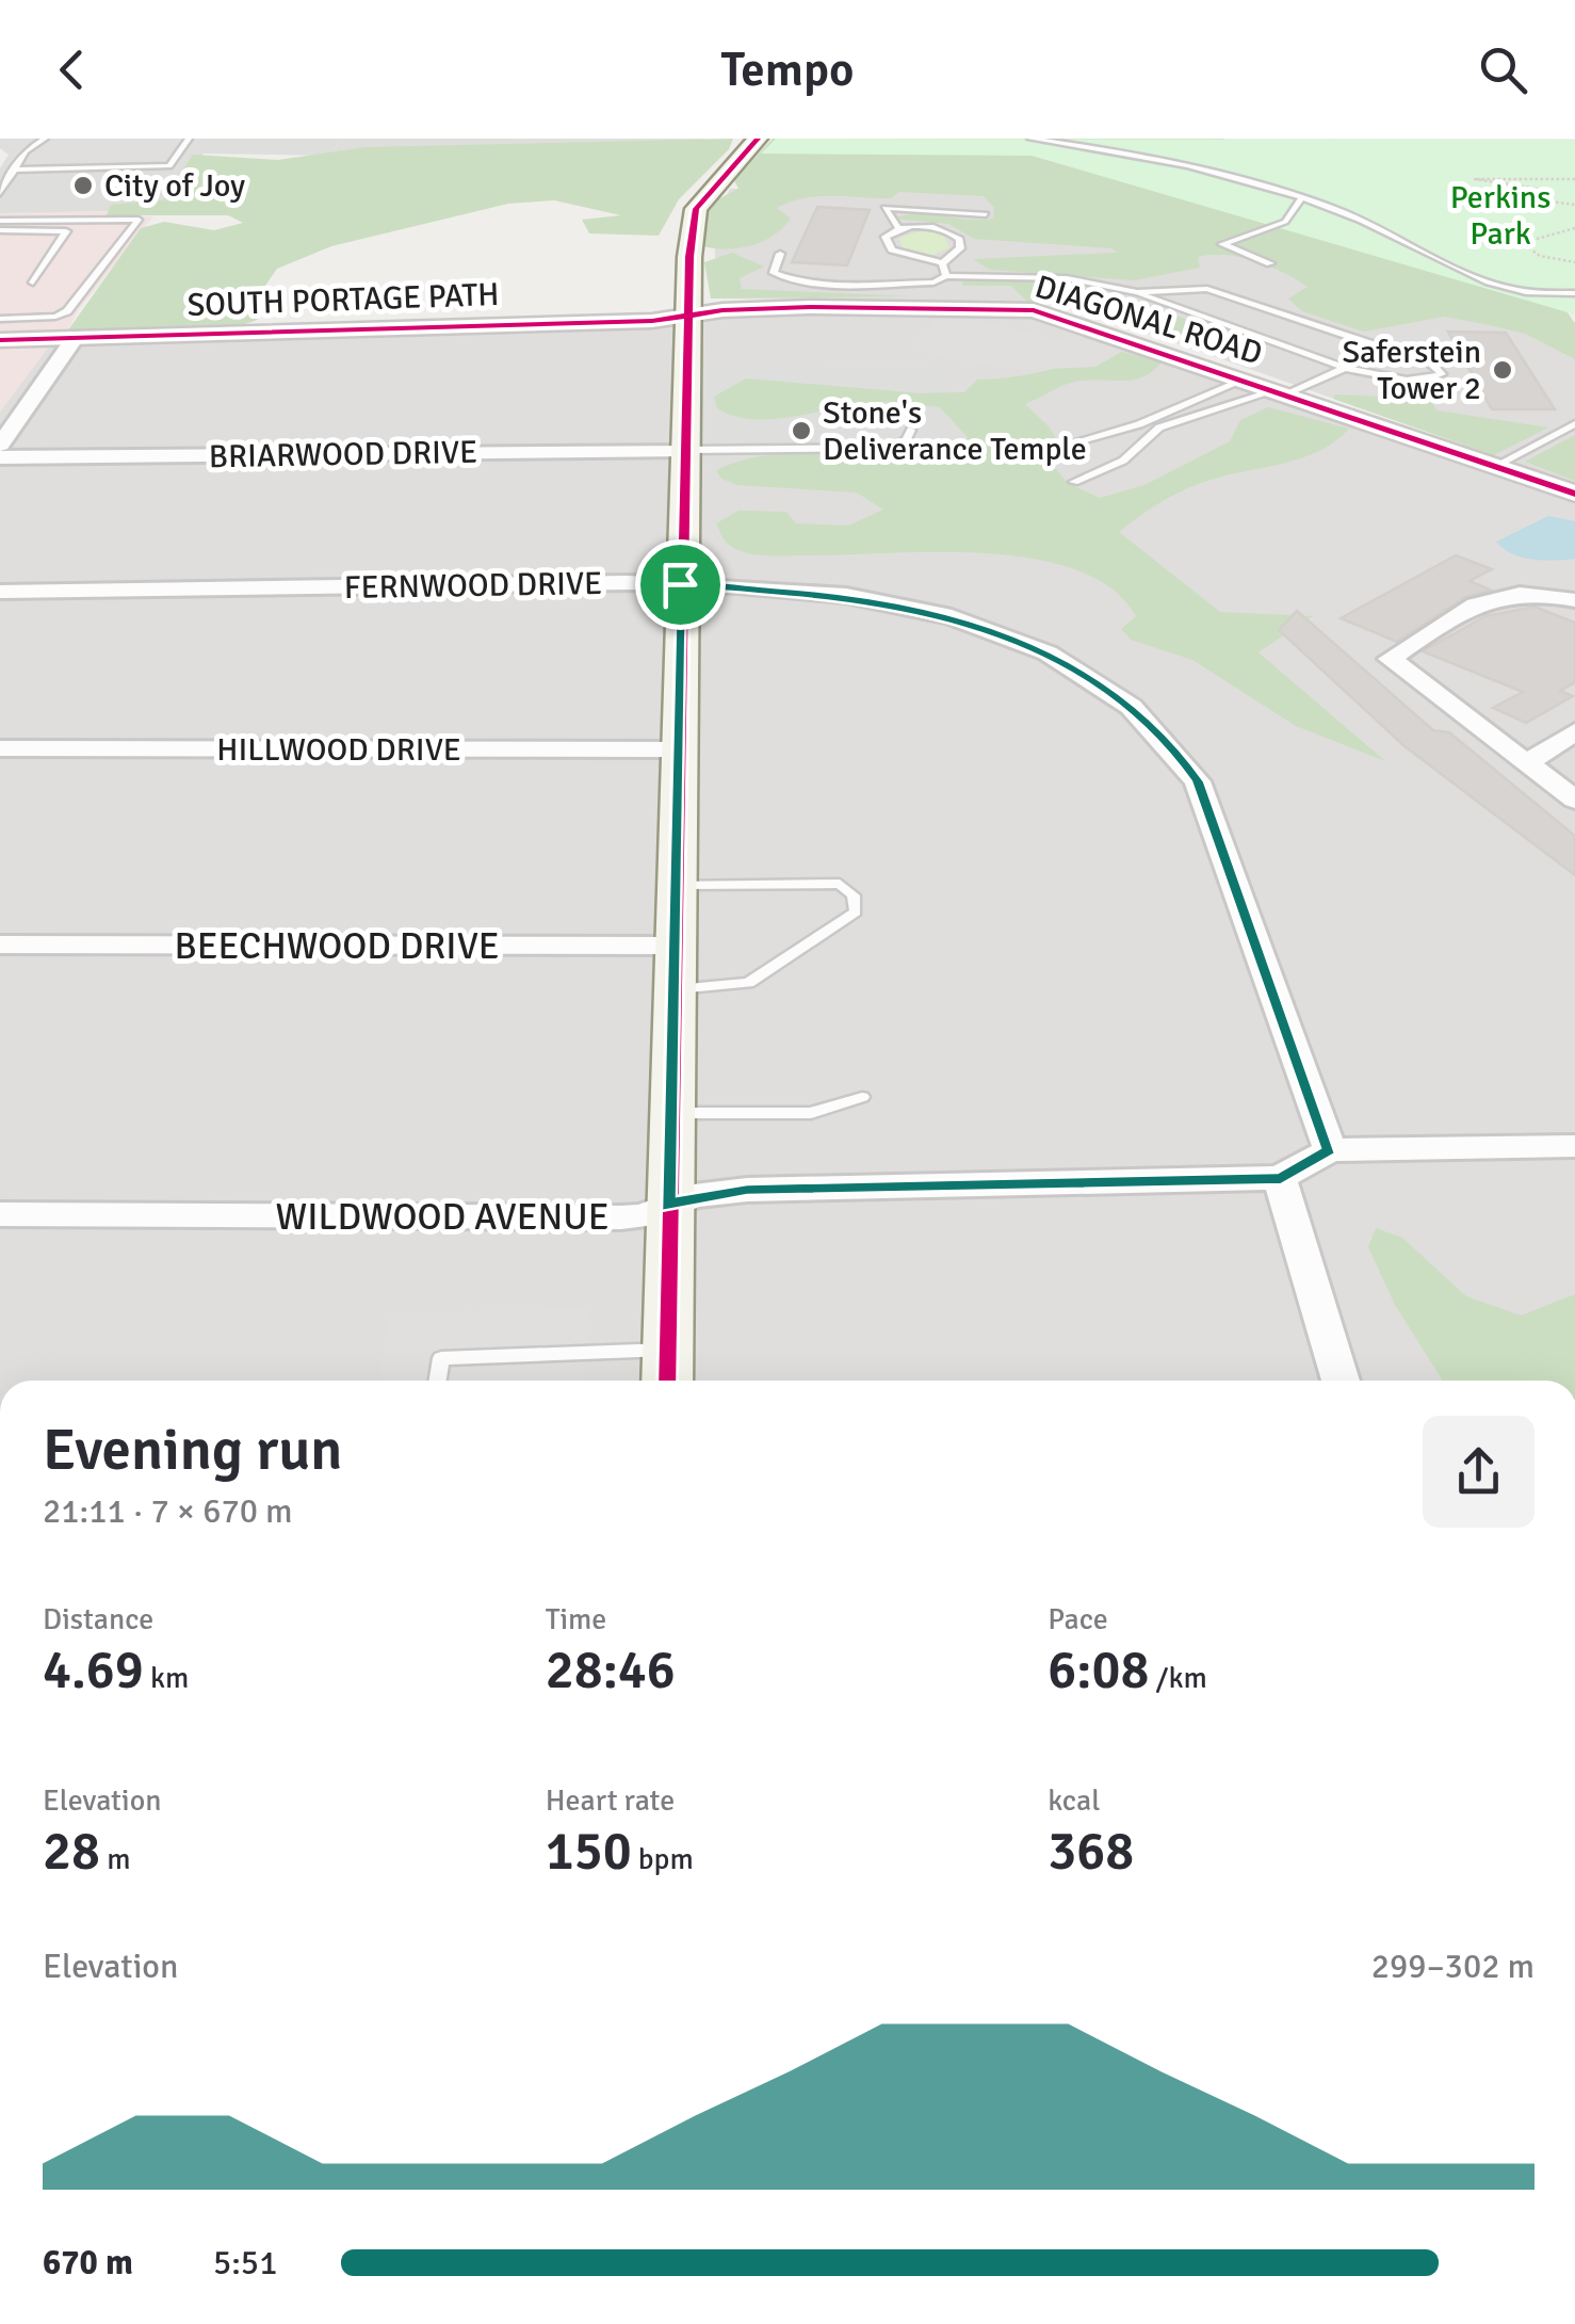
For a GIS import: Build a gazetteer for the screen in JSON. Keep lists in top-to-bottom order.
{
  "streets": {
    "street": [
      "SOUTH PORTAGE PATH",
      "DIAGONAL ROAD",
      "BRIARWOOD DRIVE",
      "FERNWOOD DRIVE",
      "HILLWOOD DRIVE",
      "BEECHWOOD DRIVE",
      "WILDWOOD AVENUE"
    ]
  },
  "crossings": [
    ["SOUTH PORTAGE PATH", "DIAGONAL ROAD"],
    ["FERNWOOD DRIVE", "WILDWOOD AVENUE"]
  ],
  "parks": ["Perkins Park"],
  "places": ["City of Joy", "Saferstein Tower 2", "Stone's Deliverance Temple"],
  "page": {
    "header": "Tempo",
    "heading": ["Evening run", "21:11 · 7 × 670 m"],
    "stats": [
      ["Distance", "4.69 km"],
      ["Time", "28:46"],
      ["Pace", "6:08 /km"],
      ["Elevation", "28 m"],
      ["Heart rate", "150 bpm"],
      ["kcal", "368"]
    ],
    "chart": ["Elevation", "299–302 m"],
    "list": [
      {
        "name": "670 m",
        "note": "5:51"
      }
    ]
  }
}
